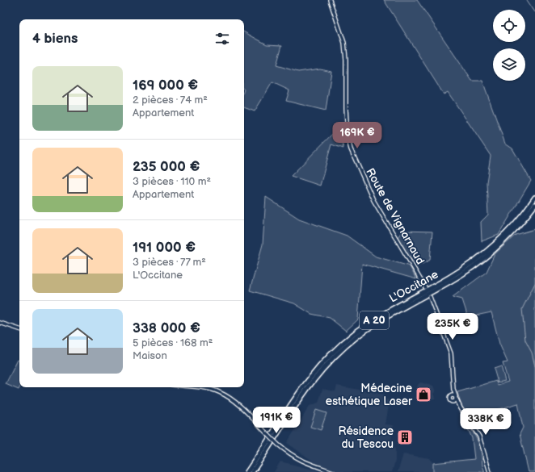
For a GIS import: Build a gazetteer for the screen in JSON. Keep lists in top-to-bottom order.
{
  "streets": {
    "highway": ["L'Occitane", "A 20"],
    "street": ["Route de Vignarnaud"]
  },
  "places": {
    "shop": ["Médecine esthétique Laser"],
    "building": ["Résidence du Tescou"]
  },
  "page": {
    "heading": "4 biens",
    "list": [
      {
        "name": "169 000 €",
        "note": "2 pièces · 74 m² · Appartement"
      },
      {
        "name": "235 000 €",
        "note": "3 pièces · 110 m² · Appartement"
      },
      {
        "name": "191 000 €",
        "note": "3 pièces · 77 m² · L'Occitane"
      },
      {
        "name": "338 000 €",
        "note": "5 pièces · 168 m² · Maison"
      }
    ],
    "price": [
      "169K €",
      "235K €",
      "191K €",
      "338K €"
    ]
  }
}
